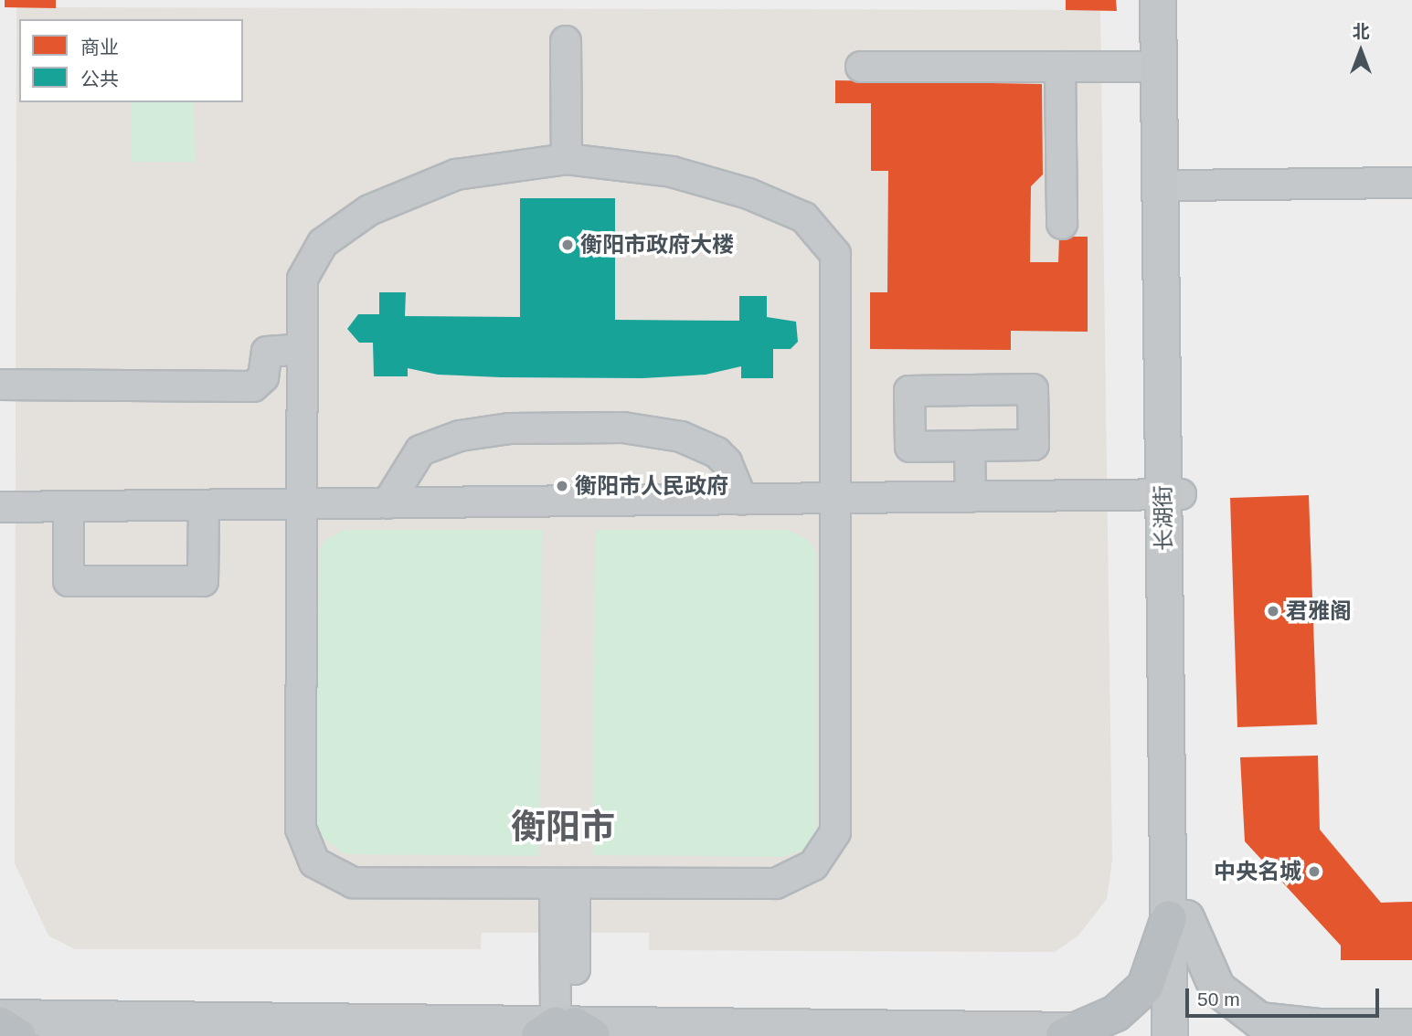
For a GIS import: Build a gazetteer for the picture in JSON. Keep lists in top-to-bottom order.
{
  "streets": {
    "main road": ["长湖街"]
  },
  "districts": ["衡阳市"],
  "places": [
    "衡阳市政府大楼",
    "衡阳市人民政府",
    "君雅阁",
    "中央名城"
  ],
  "legend": ["商业", "公共"],
  "scale_bar": "50 m",
  "north": "top"
}
